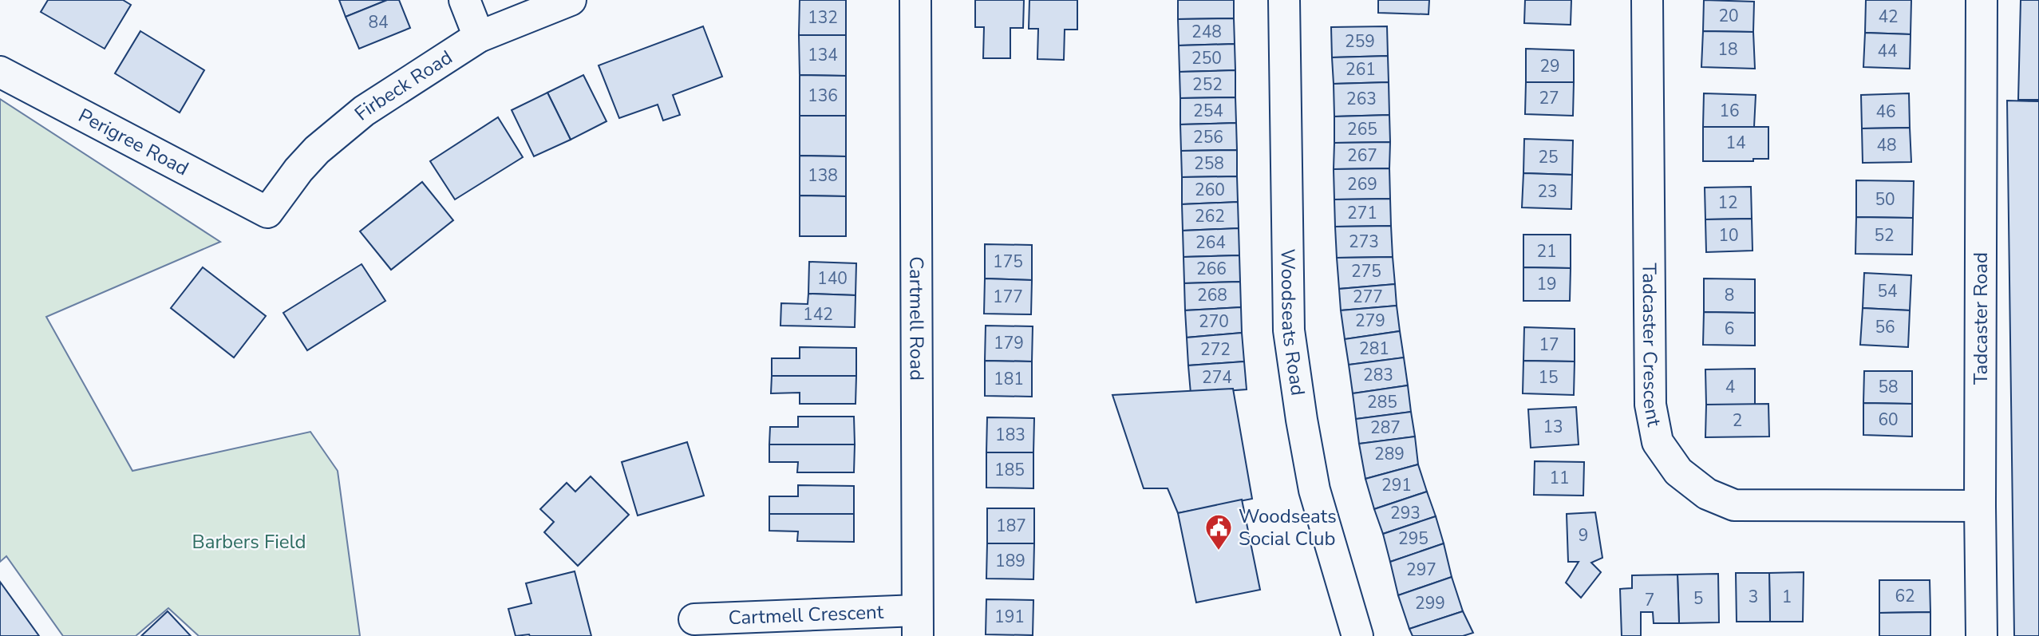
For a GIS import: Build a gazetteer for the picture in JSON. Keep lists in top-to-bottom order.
{
  "streets": {
    "street": [
      "Firbeck Road",
      "Perigree Road",
      "Cartmell Road",
      "Tadcaster Road",
      "Woodseats Road",
      "Tadcaster Crescent",
      "Cartmell Crescent"
    ]
  },
  "crossings": [
    ["Firbeck Road", "Perigree Road"],
    ["Cartmell Road", "Cartmell Crescent"],
    ["Tadcaster Road", "Tadcaster Crescent"]
  ],
  "parks": ["Barbers Field"],
  "places": {
    "public building": ["Woodseats Social Club"]
  },
  "house_numbers": [
    "20",
    "42",
    "132",
    "84",
    "248",
    "259",
    "18",
    "44",
    "134",
    "250",
    "29",
    "261",
    "252",
    "136",
    "27",
    "263",
    "254",
    "16",
    "46",
    "265",
    "256",
    "14",
    "48",
    "267",
    "25",
    "258",
    "138",
    "269",
    "260",
    "23",
    "50",
    "12",
    "271",
    "262",
    "10",
    "52",
    "273",
    "264",
    "21",
    "175",
    "266",
    "275",
    "140",
    "19",
    "54",
    "268",
    "8",
    "177",
    "277",
    "142",
    "279",
    "270",
    "56",
    "6",
    "179",
    "17",
    "281",
    "272",
    "283",
    "274",
    "15",
    "181",
    "4",
    "58",
    "285",
    "60",
    "2",
    "13",
    "287",
    "183",
    "289",
    "185",
    "11",
    "291",
    "293",
    "187",
    "9",
    "295",
    "189",
    "297",
    "62",
    "3",
    "1",
    "5",
    "7",
    "299",
    "191"
  ]
}
